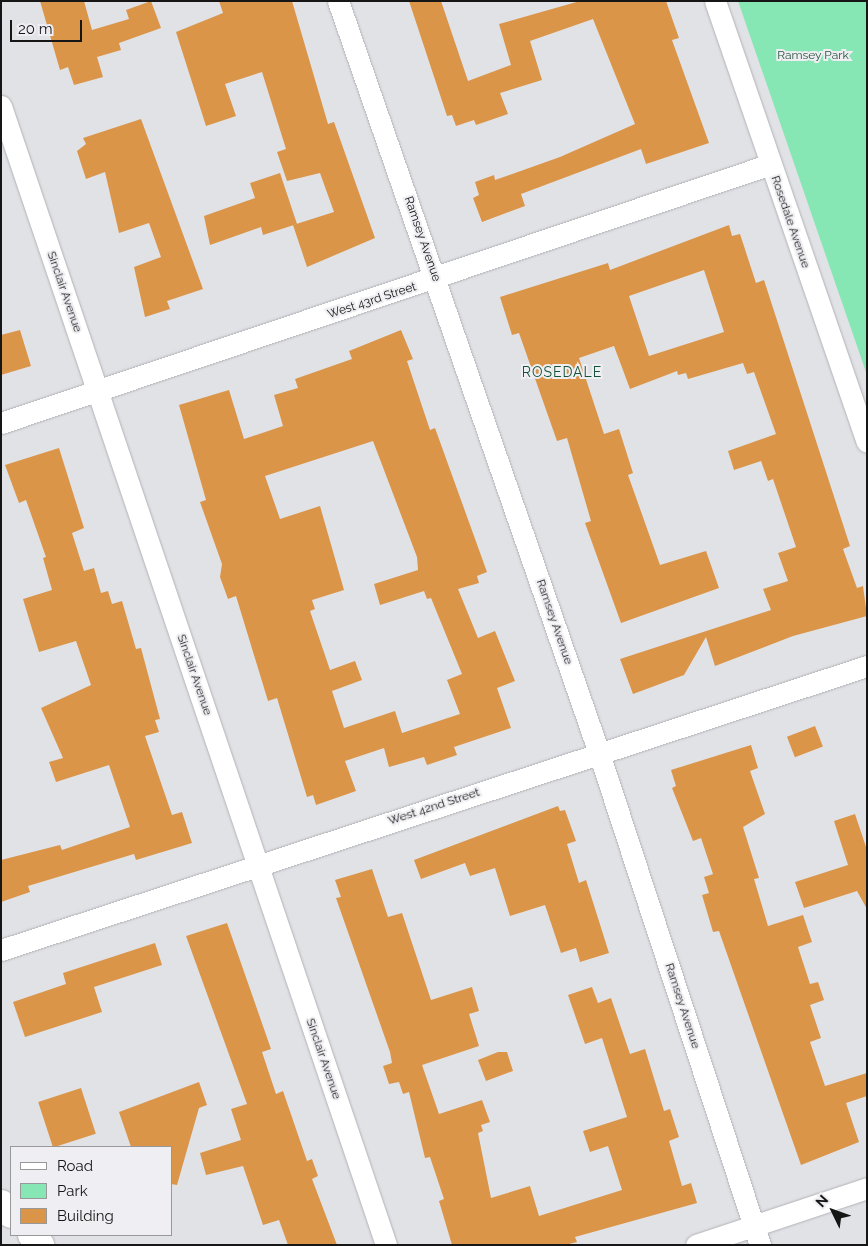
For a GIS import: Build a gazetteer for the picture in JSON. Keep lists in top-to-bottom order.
{
  "streets": {
    "street": [
      "Rosedale Avenue",
      "Ramsey Avenue",
      "Sinclair Avenue",
      "West 43rd Street",
      "West 42nd Street"
    ]
  },
  "crossings": [
    ["Rosedale Avenue", "West 43rd Street"],
    ["Ramsey Avenue", "West 43rd Street"],
    ["Ramsey Avenue", "West 42nd Street"],
    ["Sinclair Avenue", "West 43rd Street"],
    ["Sinclair Avenue", "West 42nd Street"]
  ],
  "districts": ["ROSEDALE"],
  "parks": ["Ramsey Park"],
  "legend": ["Road", "Park", "Building"],
  "scale_bar": "20 m",
  "north": "top left"
}
